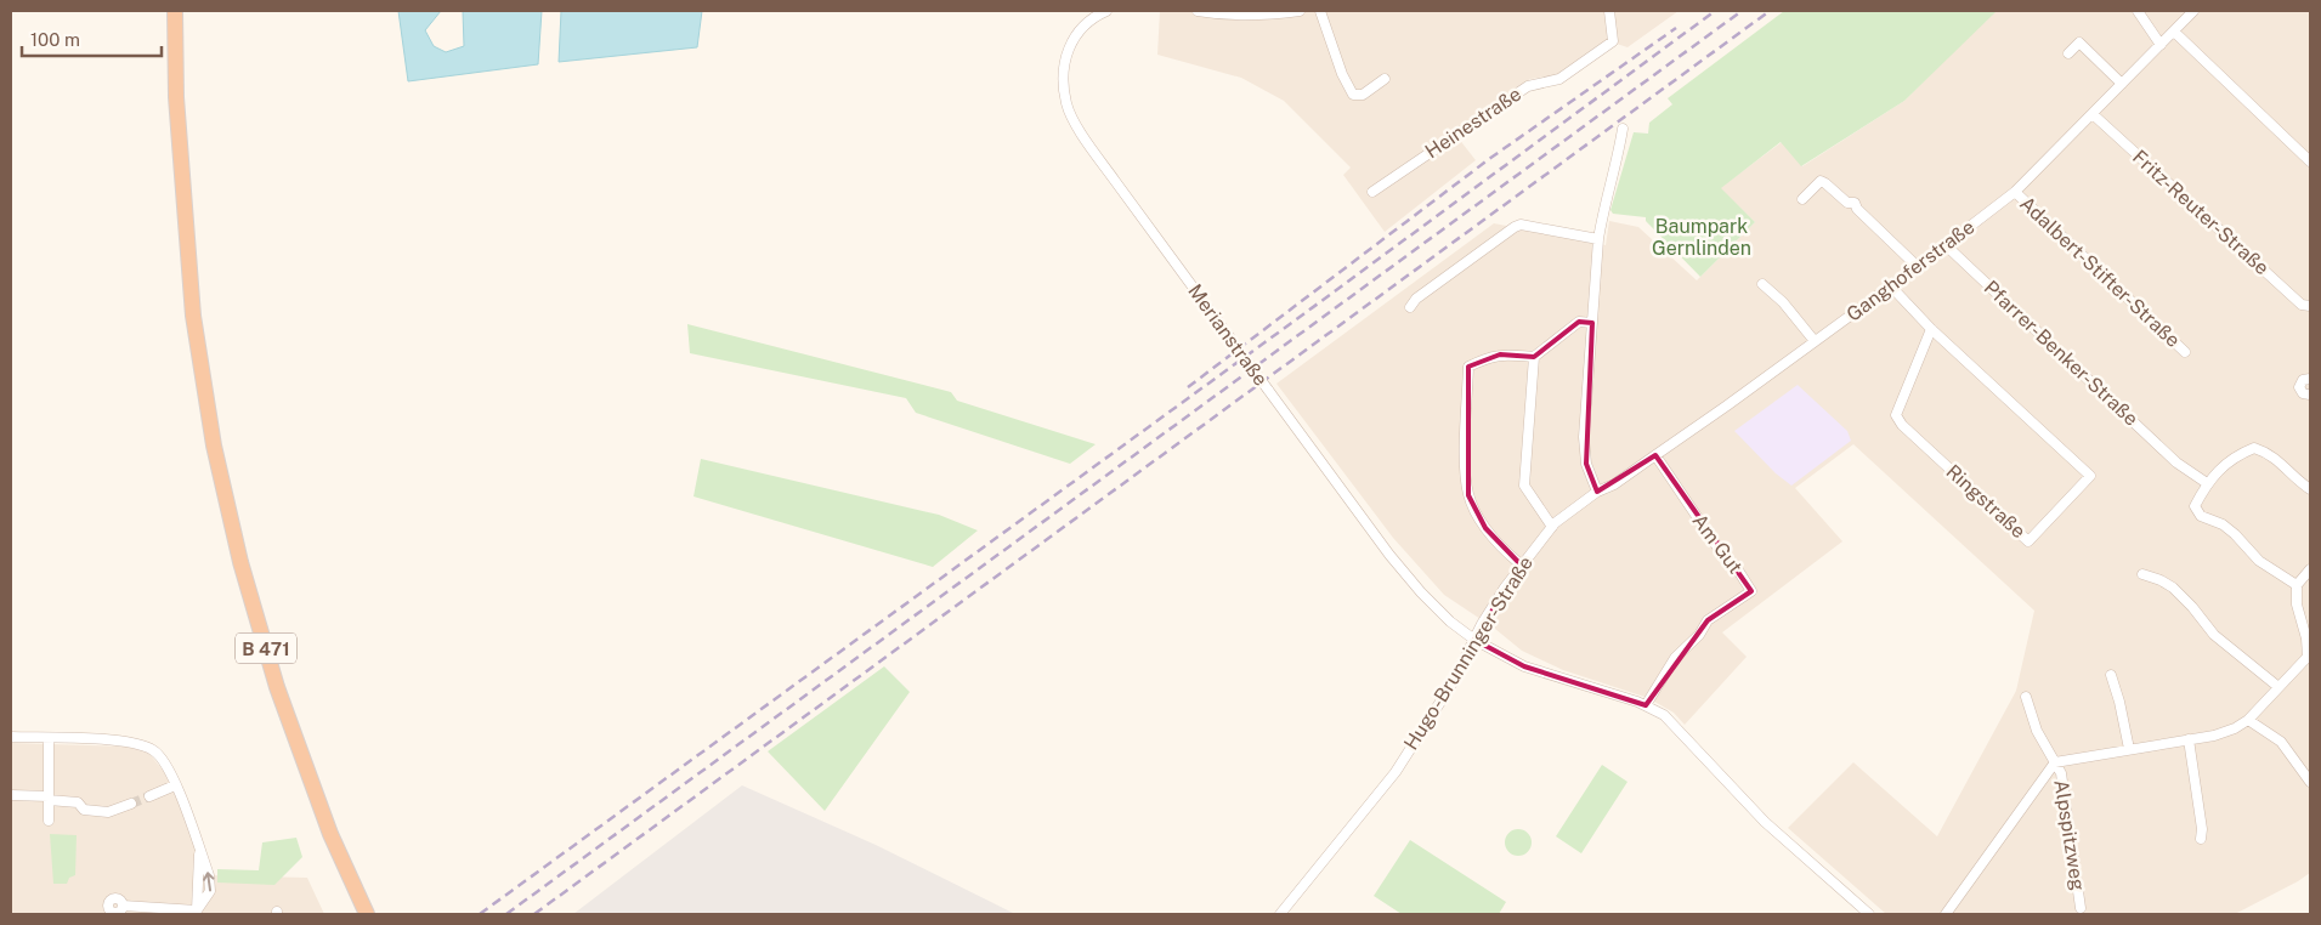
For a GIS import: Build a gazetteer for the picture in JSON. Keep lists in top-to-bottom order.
{
  "streets": {
    "highway": ["B 471"],
    "street": [
      "Heinestraße",
      "Fritz-Reuter-Straße",
      "Ganghoferstraße",
      "Adalbert-Stifter-Straße",
      "Merianstraße",
      "Pfarrer-Benker-Straße",
      "Ringstraße",
      "Am Gut",
      "Hugo-Brunninger-Straße",
      "Alpspitzweg"
    ]
  },
  "crossings": [
    ["Fritz-Reuter-Straße", "Ganghoferstraße"],
    ["Ganghoferstraße", "Adalbert-Stifter-Straße"],
    ["Ganghoferstraße", "Pfarrer-Benker-Straße"],
    ["Ganghoferstraße", "Ringstraße"],
    ["Ganghoferstraße", "Am Gut"],
    ["Ganghoferstraße", "Hugo-Brunninger-Straße"],
    ["Merianstraße", "Am Gut"],
    ["Merianstraße", "Hugo-Brunninger-Straße"]
  ],
  "parks": ["Baumpark Gernlinden"],
  "scale_bar": "100 m"
}
